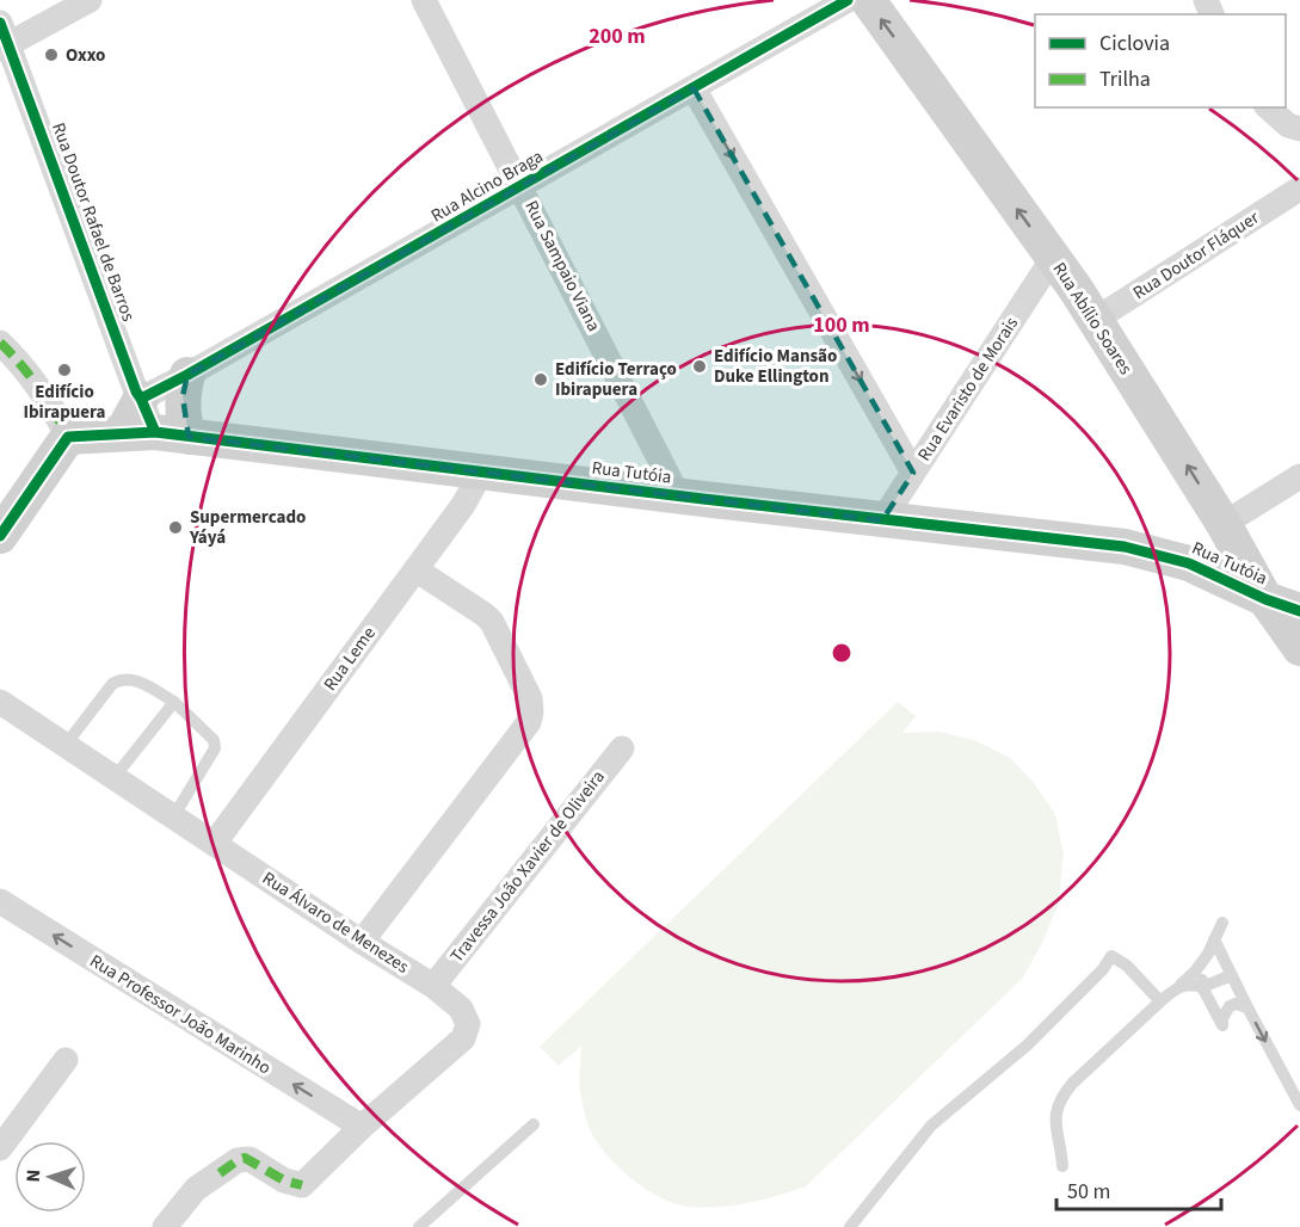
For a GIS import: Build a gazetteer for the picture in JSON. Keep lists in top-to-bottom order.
{
  "streets": {
    "street": [
      "Rua Alcino Braga",
      "Rua Doutor Rafael de Barros",
      "Rua Doutor Fláquer",
      "Rua Sampaio Viana",
      "Rua Abílio Soares",
      "Rua Evaristo de Morais",
      "Rua Tutóia",
      "Rua Leme",
      "Travessa João Xavier de Oliveira",
      "Rua Álvaro de Menezes",
      "Rua Professor João Marinho"
    ]
  },
  "crossings": [
    ["Rua Alcino Braga", "Rua Doutor Rafael de Barros"],
    ["Rua Alcino Braga", "Rua Sampaio Viana"],
    ["Rua Doutor Fláquer", "Rua Abílio Soares"],
    ["Rua Sampaio Viana", "Rua Tutóia"],
    ["Rua Abílio Soares", "Rua Evaristo de Morais"],
    ["Rua Abílio Soares", "Rua Tutóia"],
    ["Rua Evaristo de Morais", "Rua Tutóia"],
    ["Rua Tutóia", "Rua Leme"],
    ["Rua Leme", "Rua Álvaro de Menezes"],
    ["Travessa João Xavier de Oliveira", "Rua Álvaro de Menezes"],
    ["Rua Álvaro de Menezes", "Rua Professor João Marinho"]
  ],
  "one_way": ["Rua Professor João Marinho"],
  "places": [
    "Oxxo",
    "Edifício Mansão Duke Ellington",
    "Edifício Ibirapuera",
    "Edifício Terraço Ibirapuera",
    "Supermercado Yáyá"
  ],
  "legend": ["Ciclovia", "Trilha"],
  "scale_bar": "50 m",
  "north": "left",
  "rings": ["200 m", "100 m"]
}
